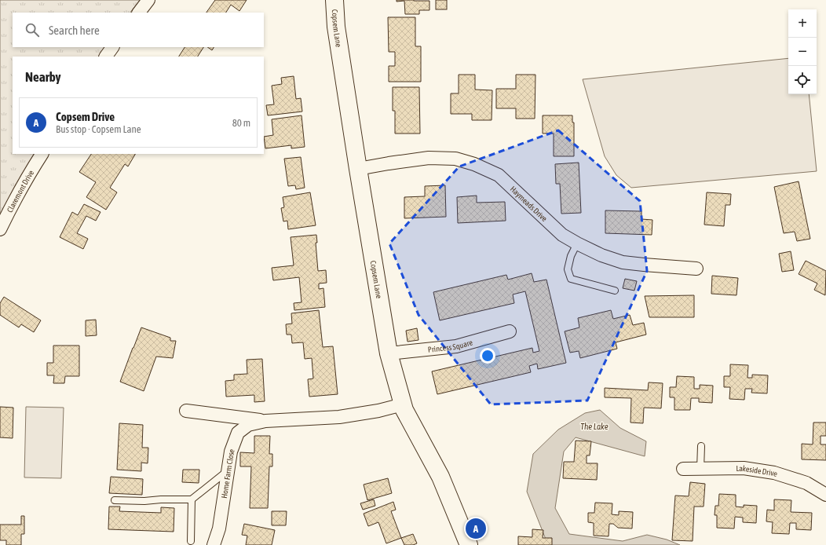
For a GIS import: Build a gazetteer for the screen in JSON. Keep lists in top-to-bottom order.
{
  "streets": {
    "main road": ["Copsem Lane"],
    "street": [
      "Claremont Drive",
      "Haymeads Drive",
      "Princess Square",
      "Lakeside Drive",
      "Home Farm Close"
    ]
  },
  "crossings": [
    ["Copsem Lane", "Haymeads Drive"],
    ["Copsem Lane", "Princess Square"],
    ["Copsem Lane", "Home Farm Close"]
  ],
  "water": ["The Lake"],
  "page": {
    "map_buttons": ["+", "−"],
    "search": "Search here",
    "heading": "Nearby",
    "list": [
      {
        "mark": "A",
        "name": "Copsem Drive",
        "note": "Bus stop · Copsem Lane",
        "value": "80 m"
      }
    ],
    "pins": "A"
  }
}
